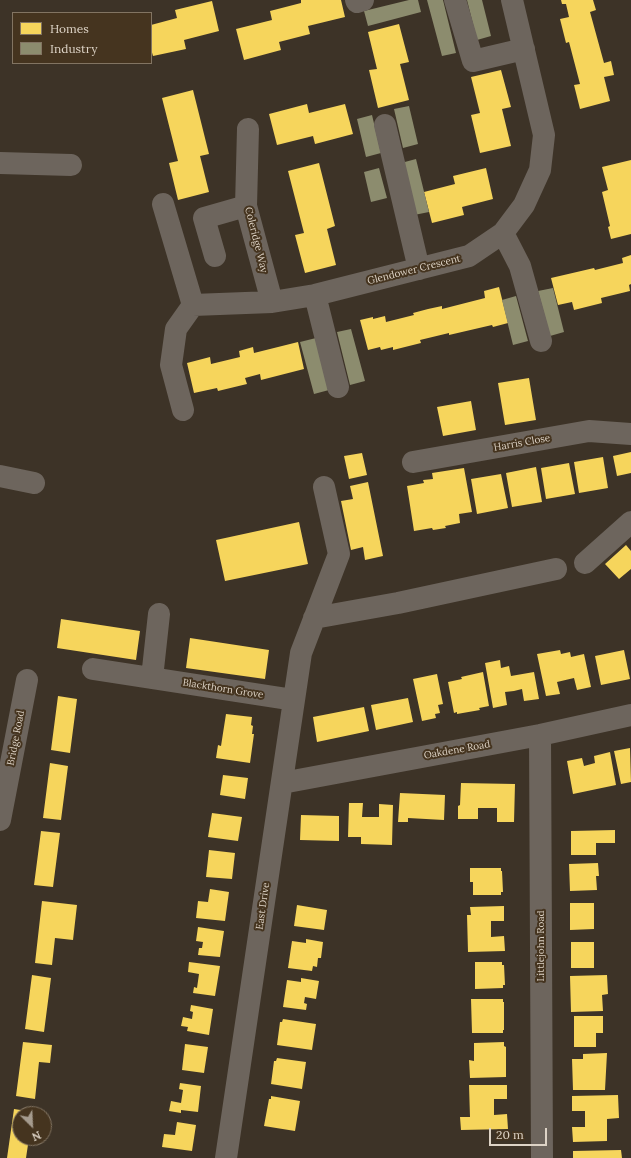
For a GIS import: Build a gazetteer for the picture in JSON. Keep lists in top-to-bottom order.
{
  "streets": {
    "street": [
      "Coleridge Way",
      "Glendower Crescent",
      "Harris Close",
      "Blackthorn Grove",
      "Bridge Road",
      "Oakdene Road",
      "East Drive",
      "Littlejohn Road"
    ]
  },
  "crossings": [
    ["Coleridge Way", "Glendower Crescent"],
    ["Blackthorn Grove", "East Drive"],
    ["Oakdene Road", "East Drive"],
    ["Oakdene Road", "Littlejohn Road"]
  ],
  "legend": ["Homes", "Industry"],
  "scale_bar": "20 m",
  "north": "bottom right"
}
